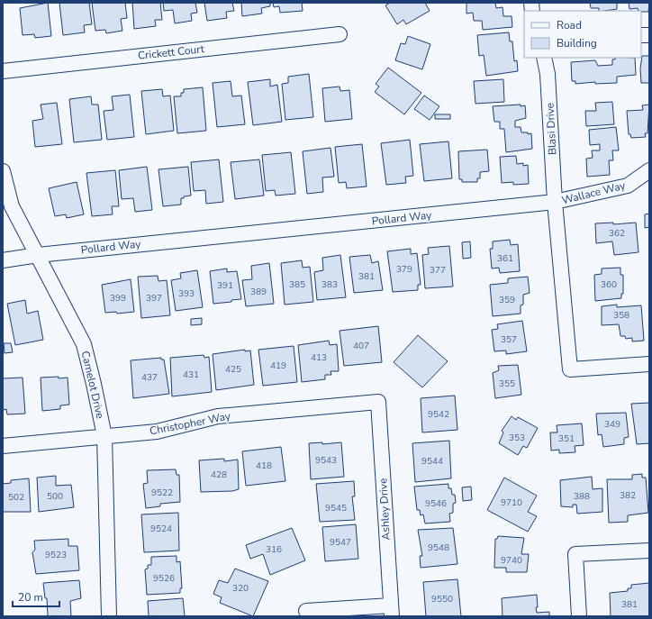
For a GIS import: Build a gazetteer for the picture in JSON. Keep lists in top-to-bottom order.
{
  "streets": {
    "street": [
      "Crickett Court",
      "Blasi Drive",
      "Wallace Way",
      "Pollard Way",
      "Camelot Drive",
      "Christopher Way",
      "Ashley Drive"
    ]
  },
  "crossings": [
    ["Blasi Drive", "Wallace Way"],
    ["Blasi Drive", "Pollard Way"],
    ["Wallace Way", "Pollard Way"],
    ["Pollard Way", "Camelot Drive"],
    ["Camelot Drive", "Christopher Way"],
    ["Christopher Way", "Ashley Drive"]
  ],
  "house_numbers": [
    "362",
    "361",
    "379",
    "377",
    "381",
    "385",
    "383",
    "360",
    "391",
    "389",
    "393",
    "399",
    "397",
    "359",
    "358",
    "357",
    "407",
    "413",
    "419",
    "425",
    "431",
    "437",
    "355",
    "9542",
    "349",
    "353",
    "351",
    "9543",
    "9544",
    "418",
    "428",
    "9522",
    "382",
    "500",
    "388",
    "502",
    "9710",
    "9546",
    "9545",
    "9524",
    "9547",
    "9548",
    "316",
    "9523",
    "9740",
    "9526",
    "320",
    "9550",
    "381"
  ],
  "legend": ["Road", "Building"],
  "scale_bar": "20 m"
}
